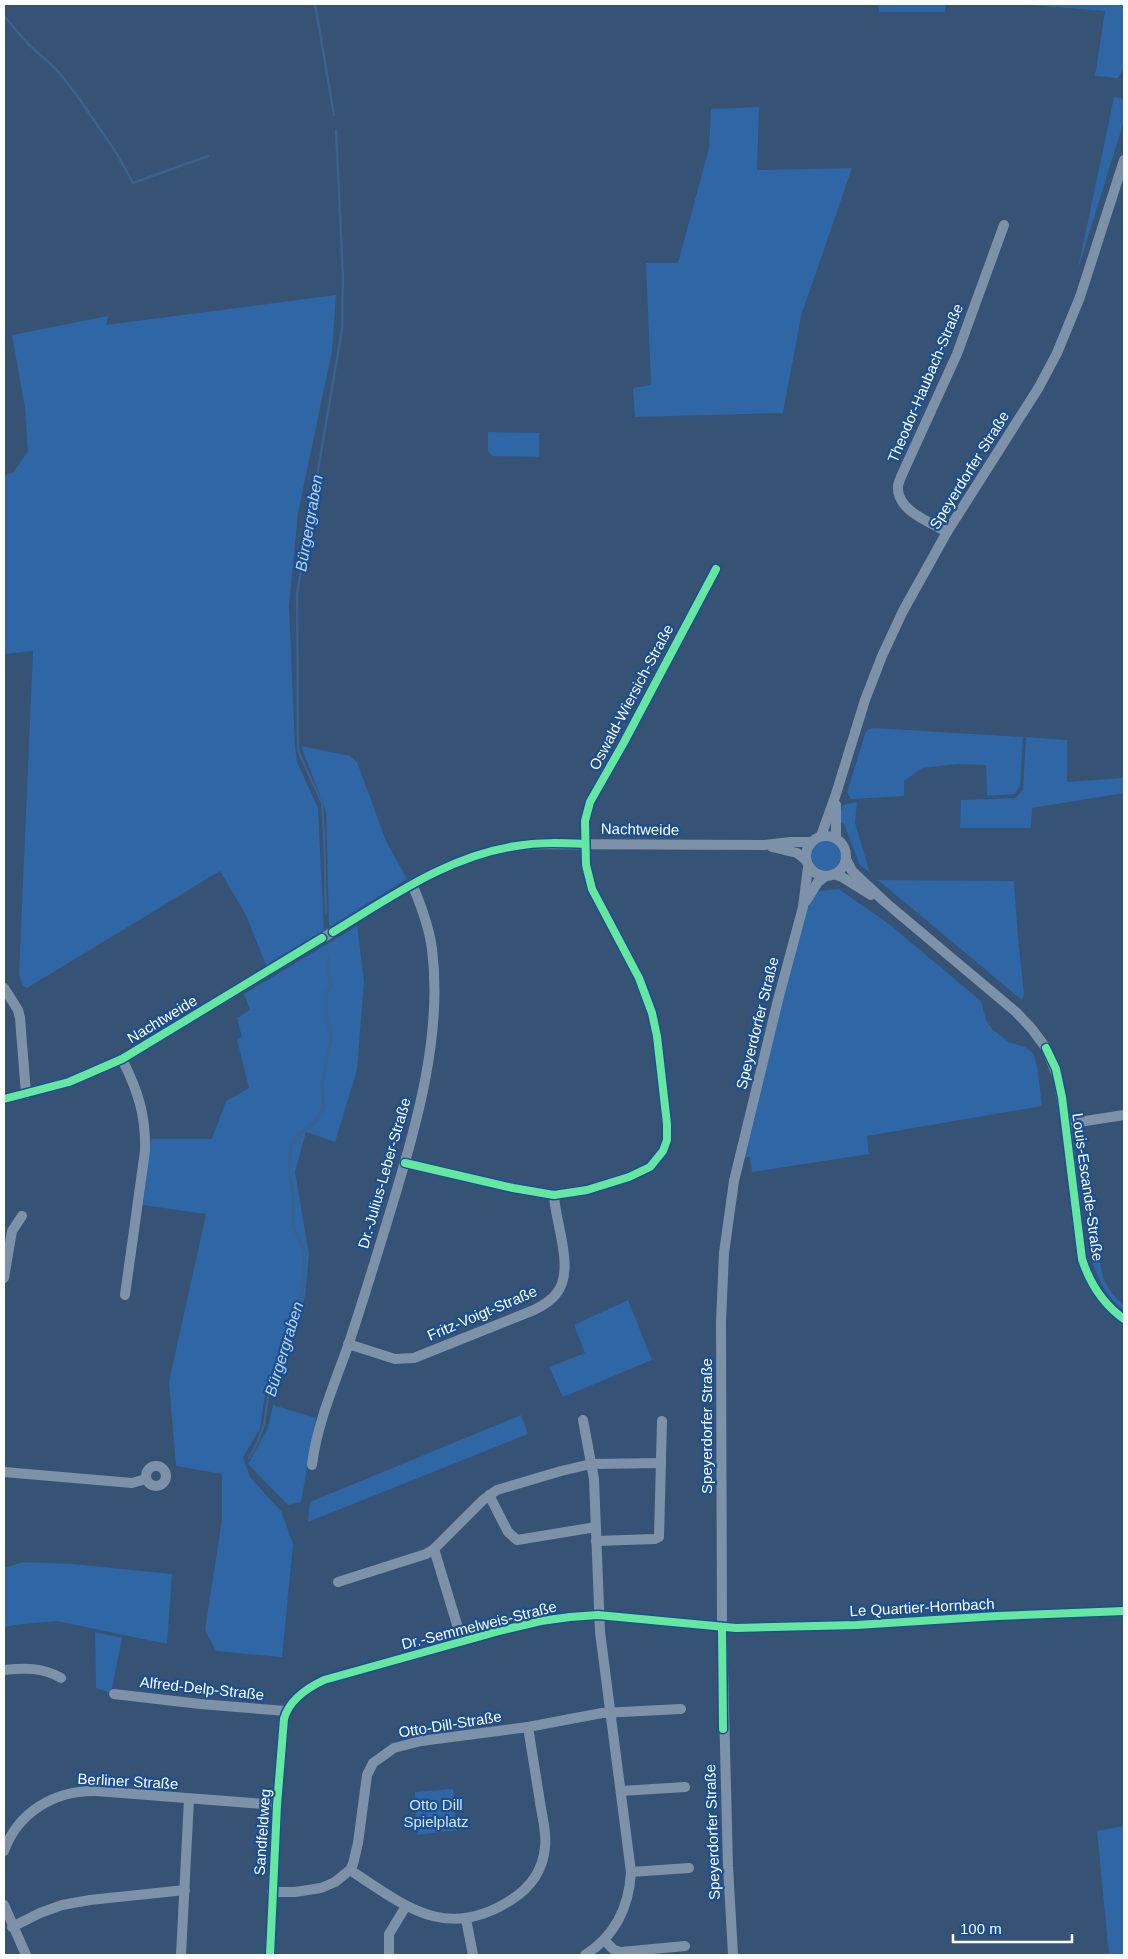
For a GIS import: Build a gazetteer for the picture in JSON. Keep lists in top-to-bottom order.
{
  "streets": {
    "street": [
      "Theodor-Haubach-Straße",
      "Speyerdorfer Straße",
      "Oswald-Wiersich-Straße",
      "Nachtweide",
      "Dr.-Julius-Leber-Straße",
      "Louis-Escande-Straße",
      "Fritz-Voigt-Straße",
      "Le Quartier-Hornbach",
      "Dr.-Semmelweis-Straße",
      "Alfred-Delp-Straße",
      "Otto-Dill-Straße",
      "Berliner Straße",
      "Sandfeldweg"
    ]
  },
  "crossings": [
    ["Theodor-Haubach-Straße", "Speyerdorfer Straße"],
    ["Speyerdorfer Straße", "Nachtweide"],
    ["Speyerdorfer Straße", "Louis-Escande-Straße"],
    ["Speyerdorfer Straße", "Le Quartier-Hornbach"],
    ["Speyerdorfer Straße", "Dr.-Semmelweis-Straße"],
    ["Oswald-Wiersich-Straße", "Nachtweide"],
    ["Oswald-Wiersich-Straße", "Dr.-Julius-Leber-Straße"],
    ["Oswald-Wiersich-Straße", "Fritz-Voigt-Straße"],
    ["Nachtweide", "Dr.-Julius-Leber-Straße"],
    ["Nachtweide", "Louis-Escande-Straße"],
    ["Dr.-Julius-Leber-Straße", "Fritz-Voigt-Straße"],
    ["Le Quartier-Hornbach", "Dr.-Semmelweis-Straße"],
    ["Dr.-Semmelweis-Straße", "Alfred-Delp-Straße"],
    ["Dr.-Semmelweis-Straße", "Sandfeldweg"],
    ["Alfred-Delp-Straße", "Sandfeldweg"],
    ["Berliner Straße", "Sandfeldweg"]
  ],
  "water": ["Bürgergraben"],
  "parks": ["Otto Dill Spielplatz"],
  "scale_bar": "100 m"
}
